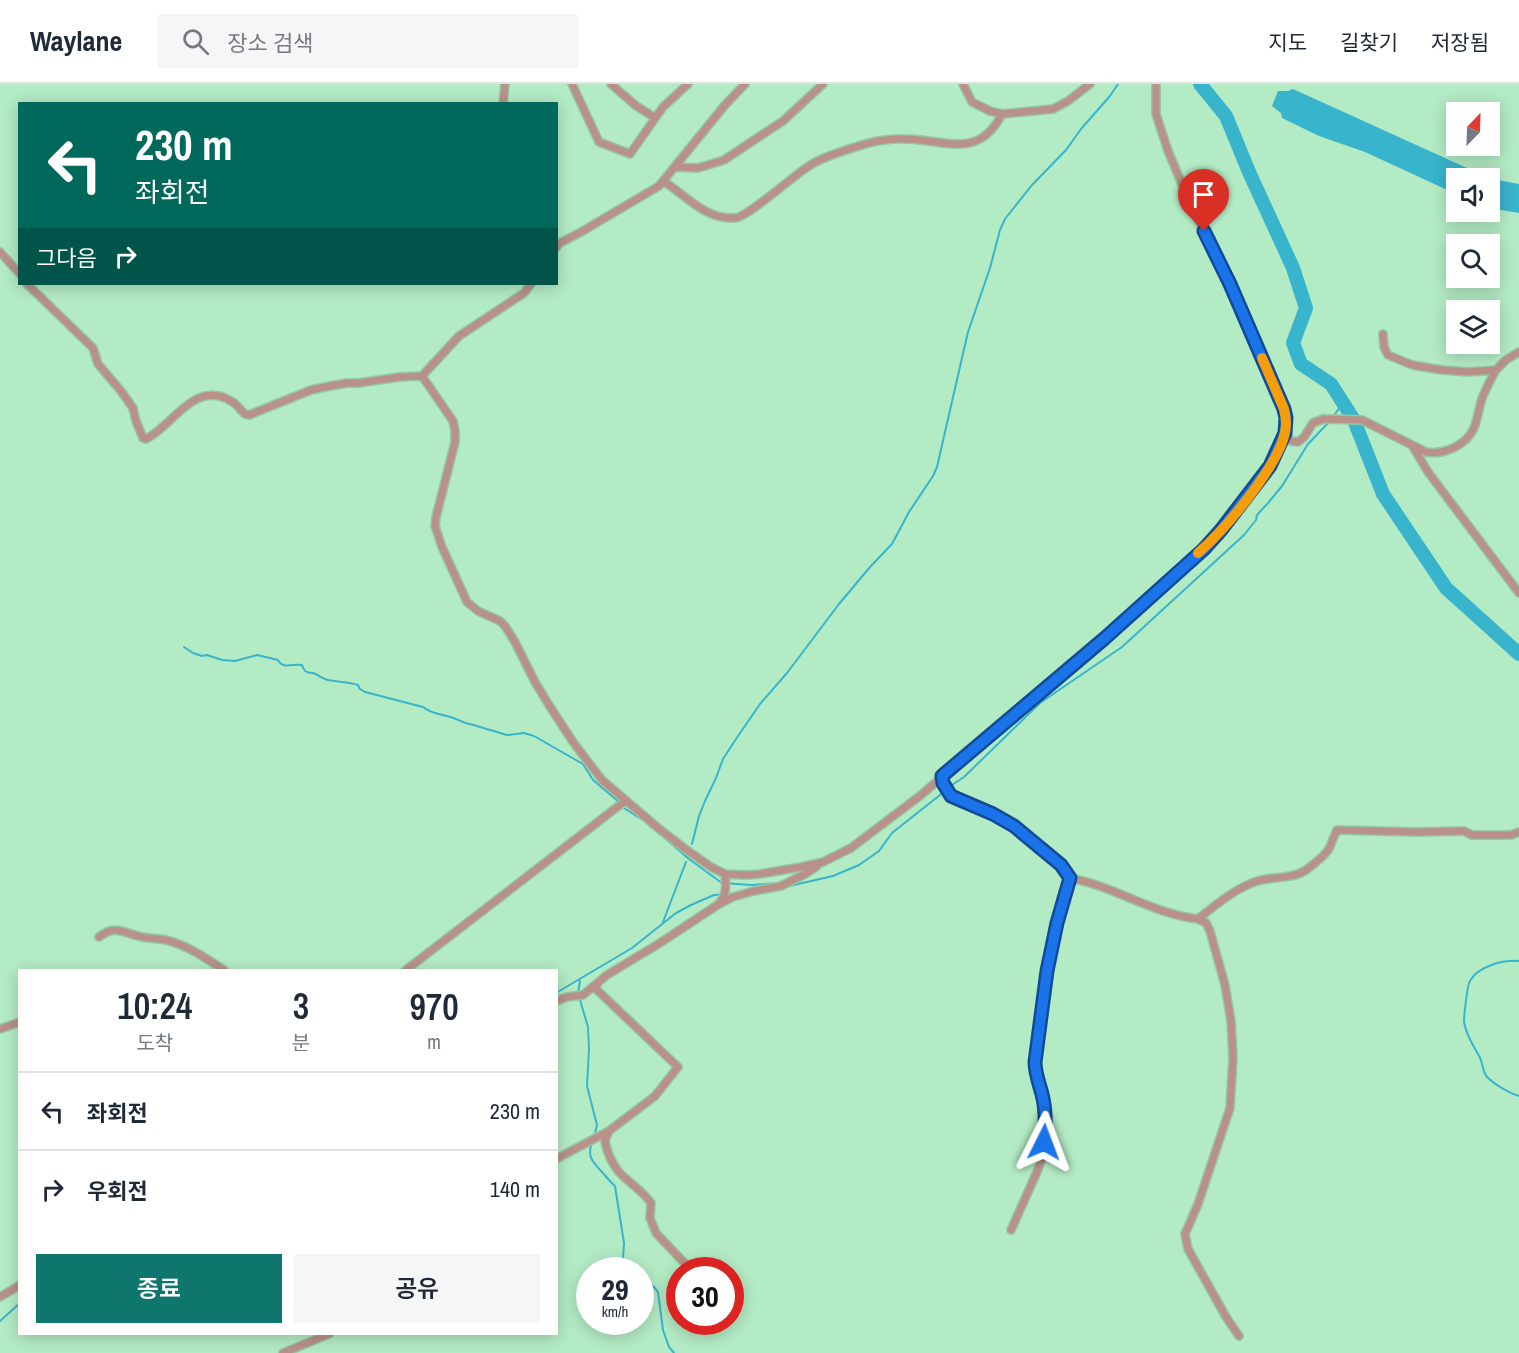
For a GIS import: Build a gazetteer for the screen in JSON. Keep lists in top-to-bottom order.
{
  "north": "top right",
  "page": {
    "header": "Waylane",
    "search": "장소 검색",
    "nav": ["지도", "길찾기", "저장됨"],
    "turn": ["230 m", "좌회전"],
    "then": "그다음",
    "eta": [
      "10:24",
      "도착",
      "3",
      "분",
      "970",
      "m"
    ],
    "list": [
      {
        "name": "좌회전",
        "value": "230 m"
      },
      {
        "name": "우회전",
        "value": "140 m"
      }
    ],
    "buttons": ["종료", "공유"],
    "speed": "29 km/h",
    "limit": "30"
  }
}
